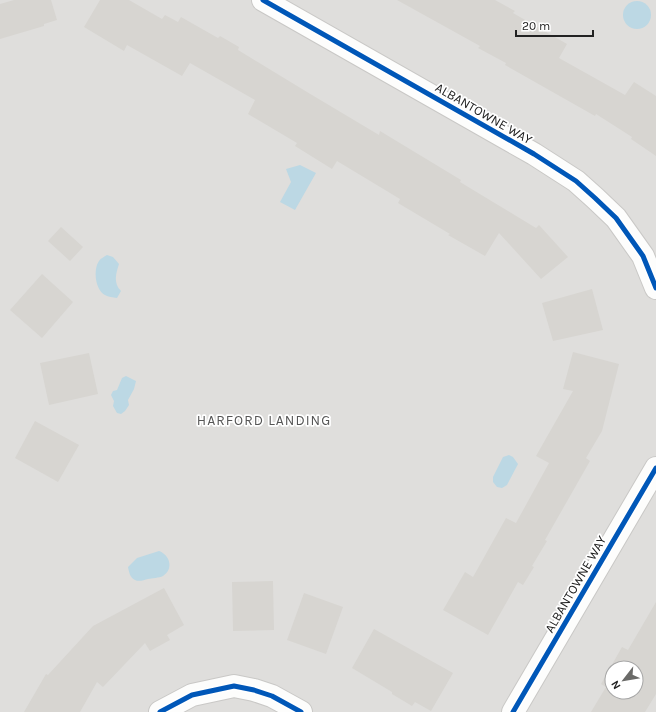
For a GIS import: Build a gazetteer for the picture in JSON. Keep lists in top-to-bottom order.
{
  "streets": {
    "street": ["ALBANTOWNE WAY"]
  },
  "districts": ["HARFORD LANDING"],
  "scale_bar": "20 m",
  "north": "bottom left"
}
